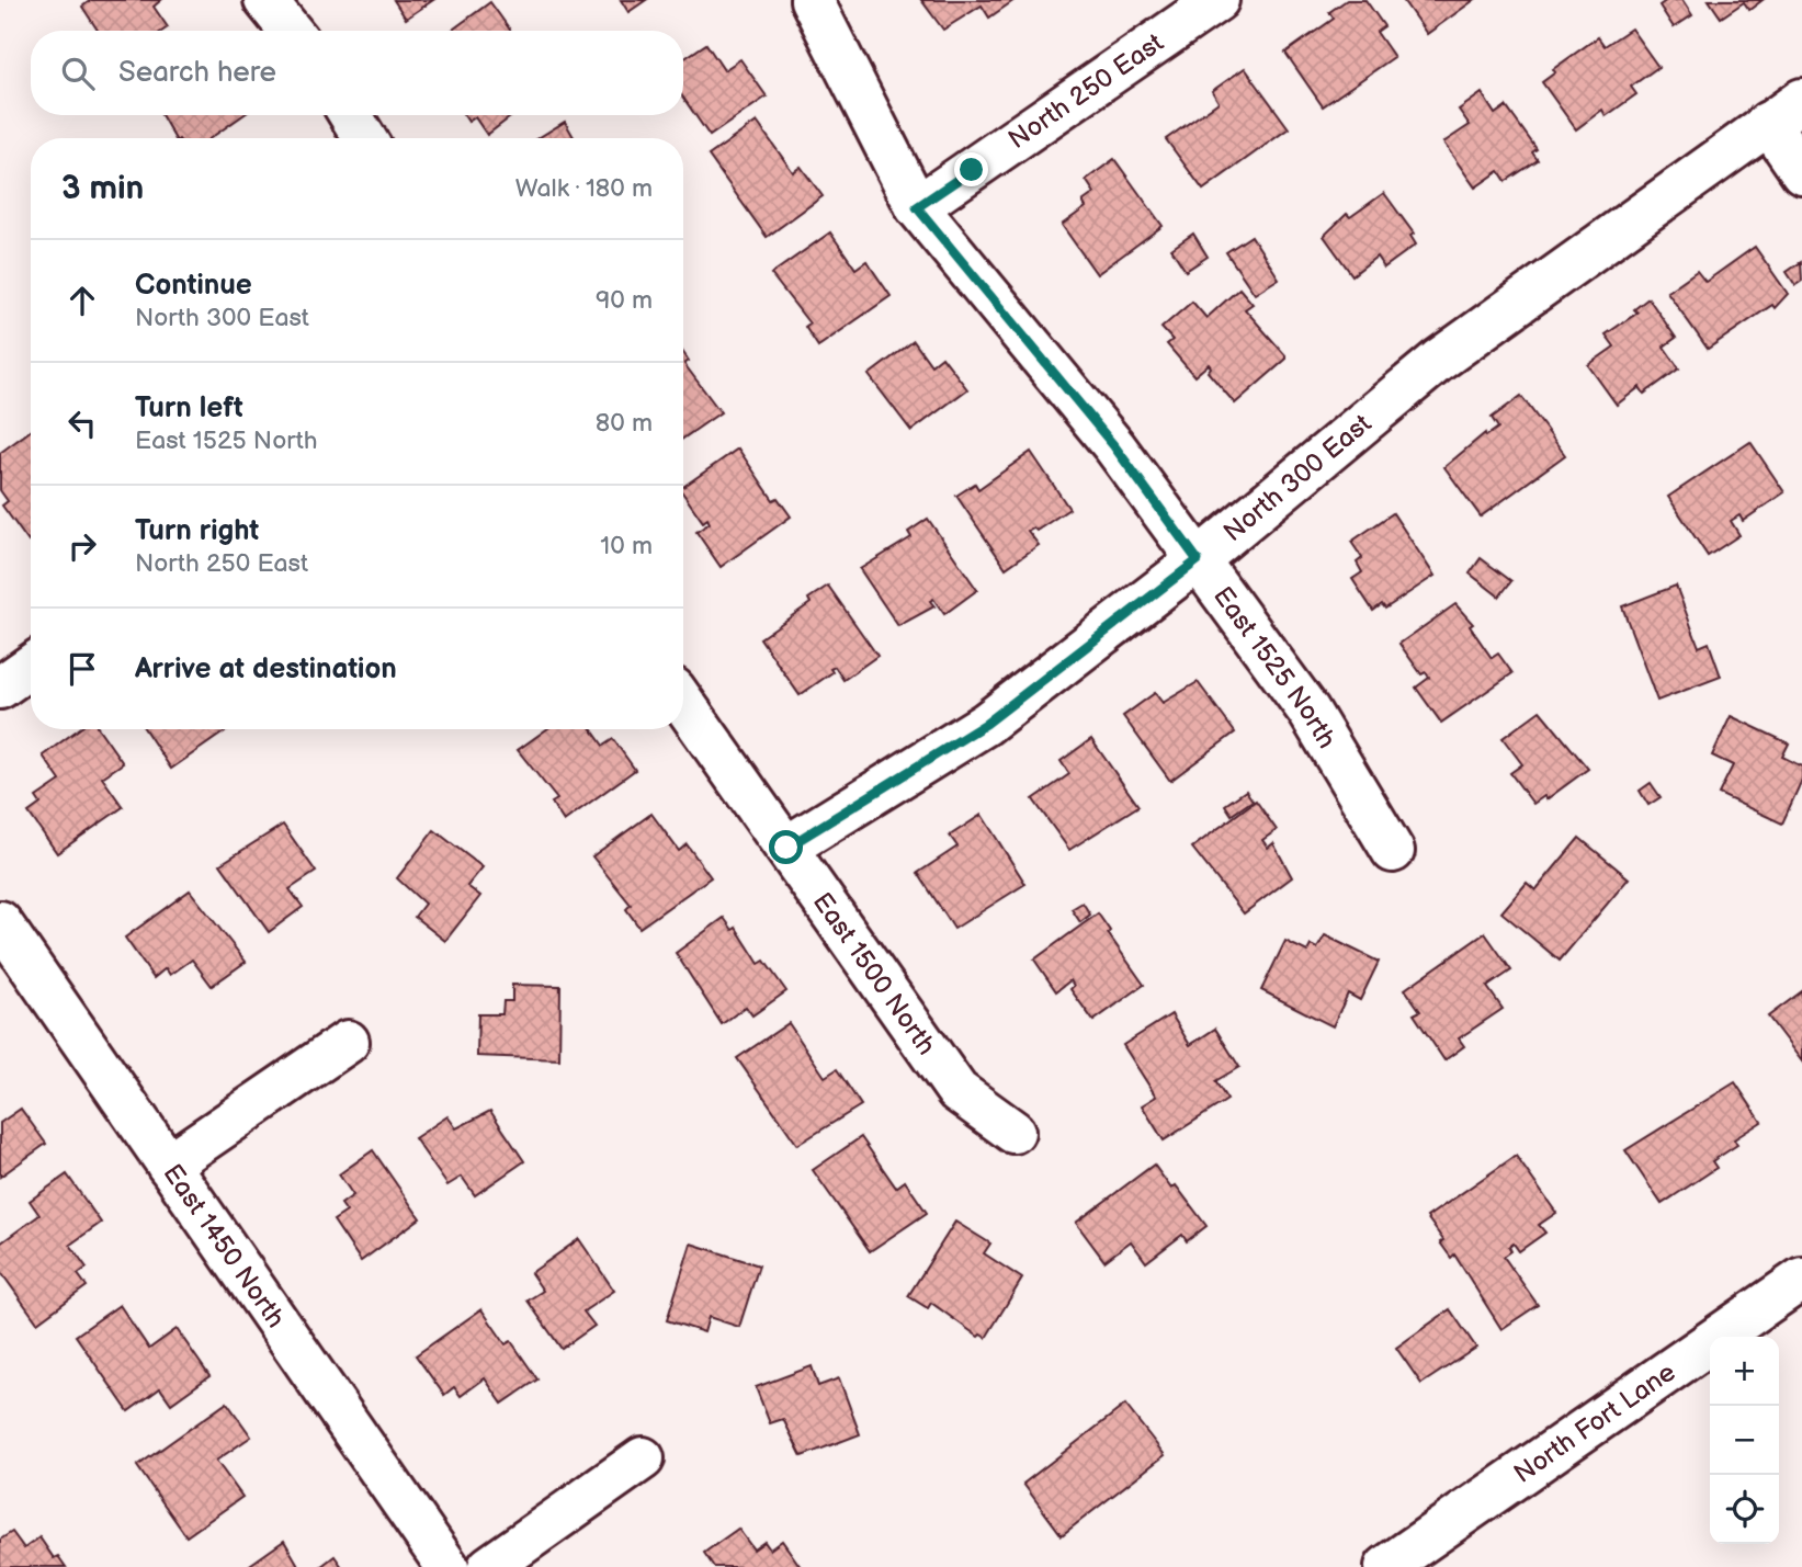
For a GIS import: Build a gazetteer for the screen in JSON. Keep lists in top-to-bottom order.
{
  "streets": {
    "street": [
      "North 250 East",
      "North 300 East",
      "East 1525 North",
      "East 1500 North",
      "East 1450 North",
      "North Fort Lane"
    ]
  },
  "crossings": [
    ["North 250 East", "East 1525 North"],
    ["North 300 East", "East 1525 North"],
    ["North 300 East", "East 1500 North"]
  ],
  "page": {
    "search": "Search here",
    "heading": ["3 min", "Walk · 180 m"],
    "list": [
      ["Continue", "North 300 East", "90 m"],
      ["Turn left", "East 1525 North", "80 m"],
      ["Turn right", "North 250 East", "10 m"],
      "Arrive at destination"
    ],
    "map_buttons": ["+", "−"]
  }
}
